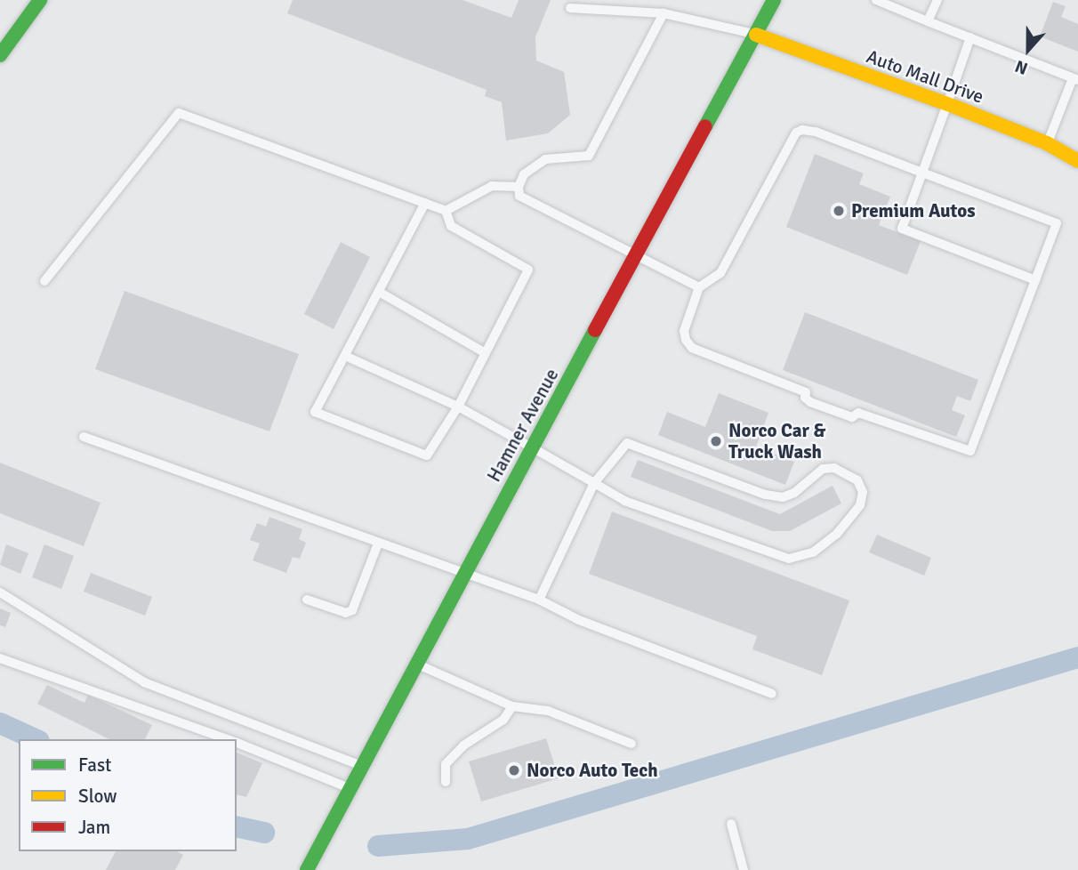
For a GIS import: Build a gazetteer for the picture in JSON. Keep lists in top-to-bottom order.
{
  "streets": {
    "main road": ["Auto Mall Drive", "Hamner Avenue"]
  },
  "crossings": [
    ["Auto Mall Drive", "Hamner Avenue"]
  ],
  "places": ["Premium Autos", "Norco Car & Truck Wash", "Norco Auto Tech"],
  "legend": ["Fast", "Slow", "Jam"],
  "north": "bottom"
}
